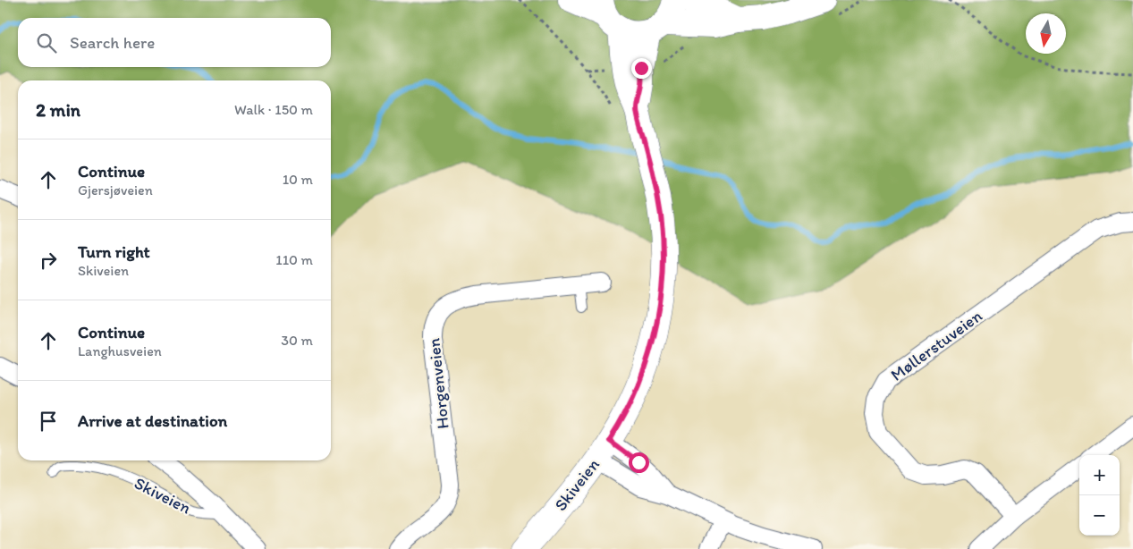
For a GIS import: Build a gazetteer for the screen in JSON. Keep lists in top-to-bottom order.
{
  "streets": {
    "main road": ["Skiveien"],
    "street": ["Møllerstuveien", "Horgenveien"]
  },
  "north": "bottom",
  "page": {
    "search": "Search here",
    "heading": ["2 min", "Walk · 150 m"],
    "list": [
      ["Continue", "Gjersjøveien", "10 m"],
      ["Turn right", "Skiveien", "110 m"],
      ["Continue", "Langhusveien", "30 m"],
      "Arrive at destination"
    ],
    "map_buttons": ["+", "−"]
  }
}
